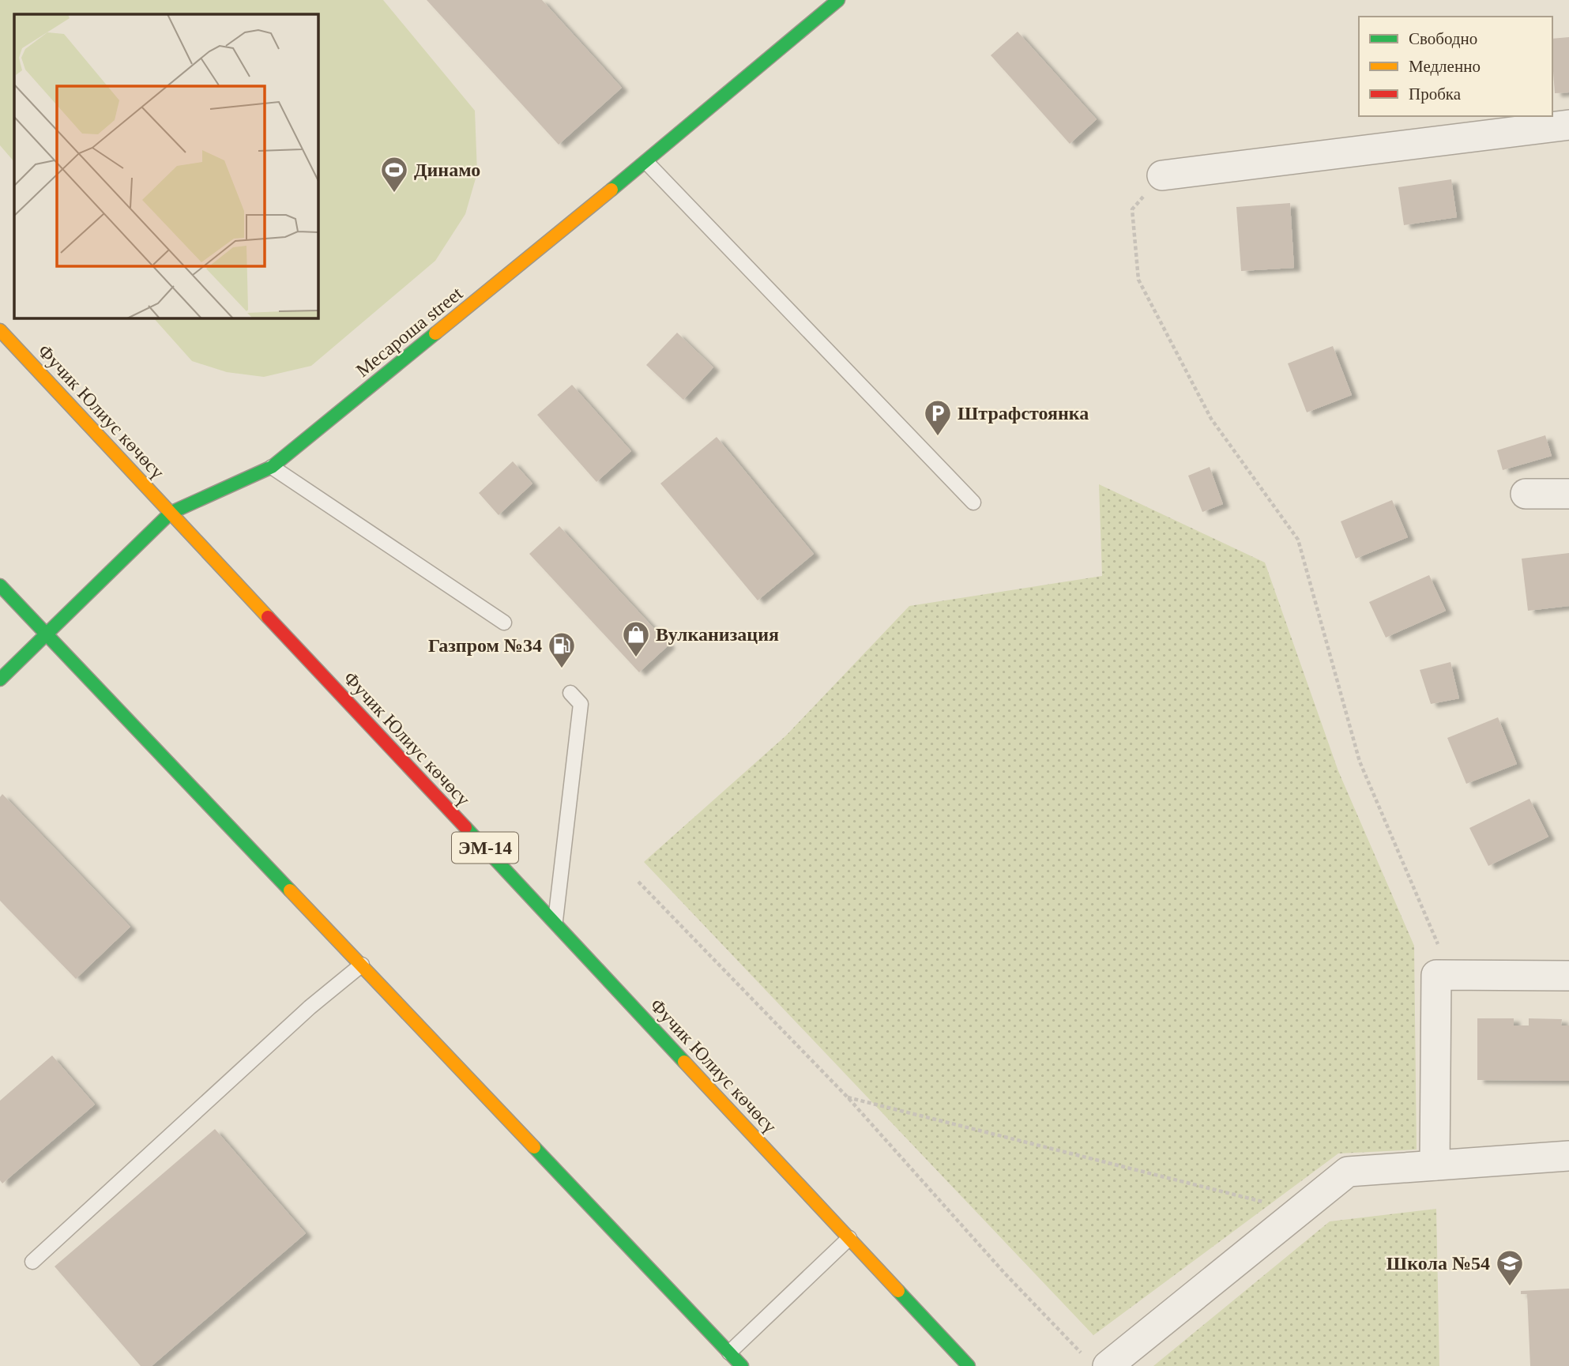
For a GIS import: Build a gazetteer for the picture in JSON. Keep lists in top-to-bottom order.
{
  "streets": {
    "street": ["Месароша street", "Фучик Юлиус көчөсү", "ЭМ-14"]
  },
  "crossings": [
    ["Месароша street", "Фучик Юлиус көчөсү"]
  ],
  "places": {
    "sports": ["Динамо"],
    "parking": ["Штрафстоянка"],
    "shop": ["Вулканизация"],
    "fuel station": ["Газпром №34"],
    "school or university": ["Школа №54"]
  },
  "legend": ["Свободно", "Медленно", "Пробка"]
}
